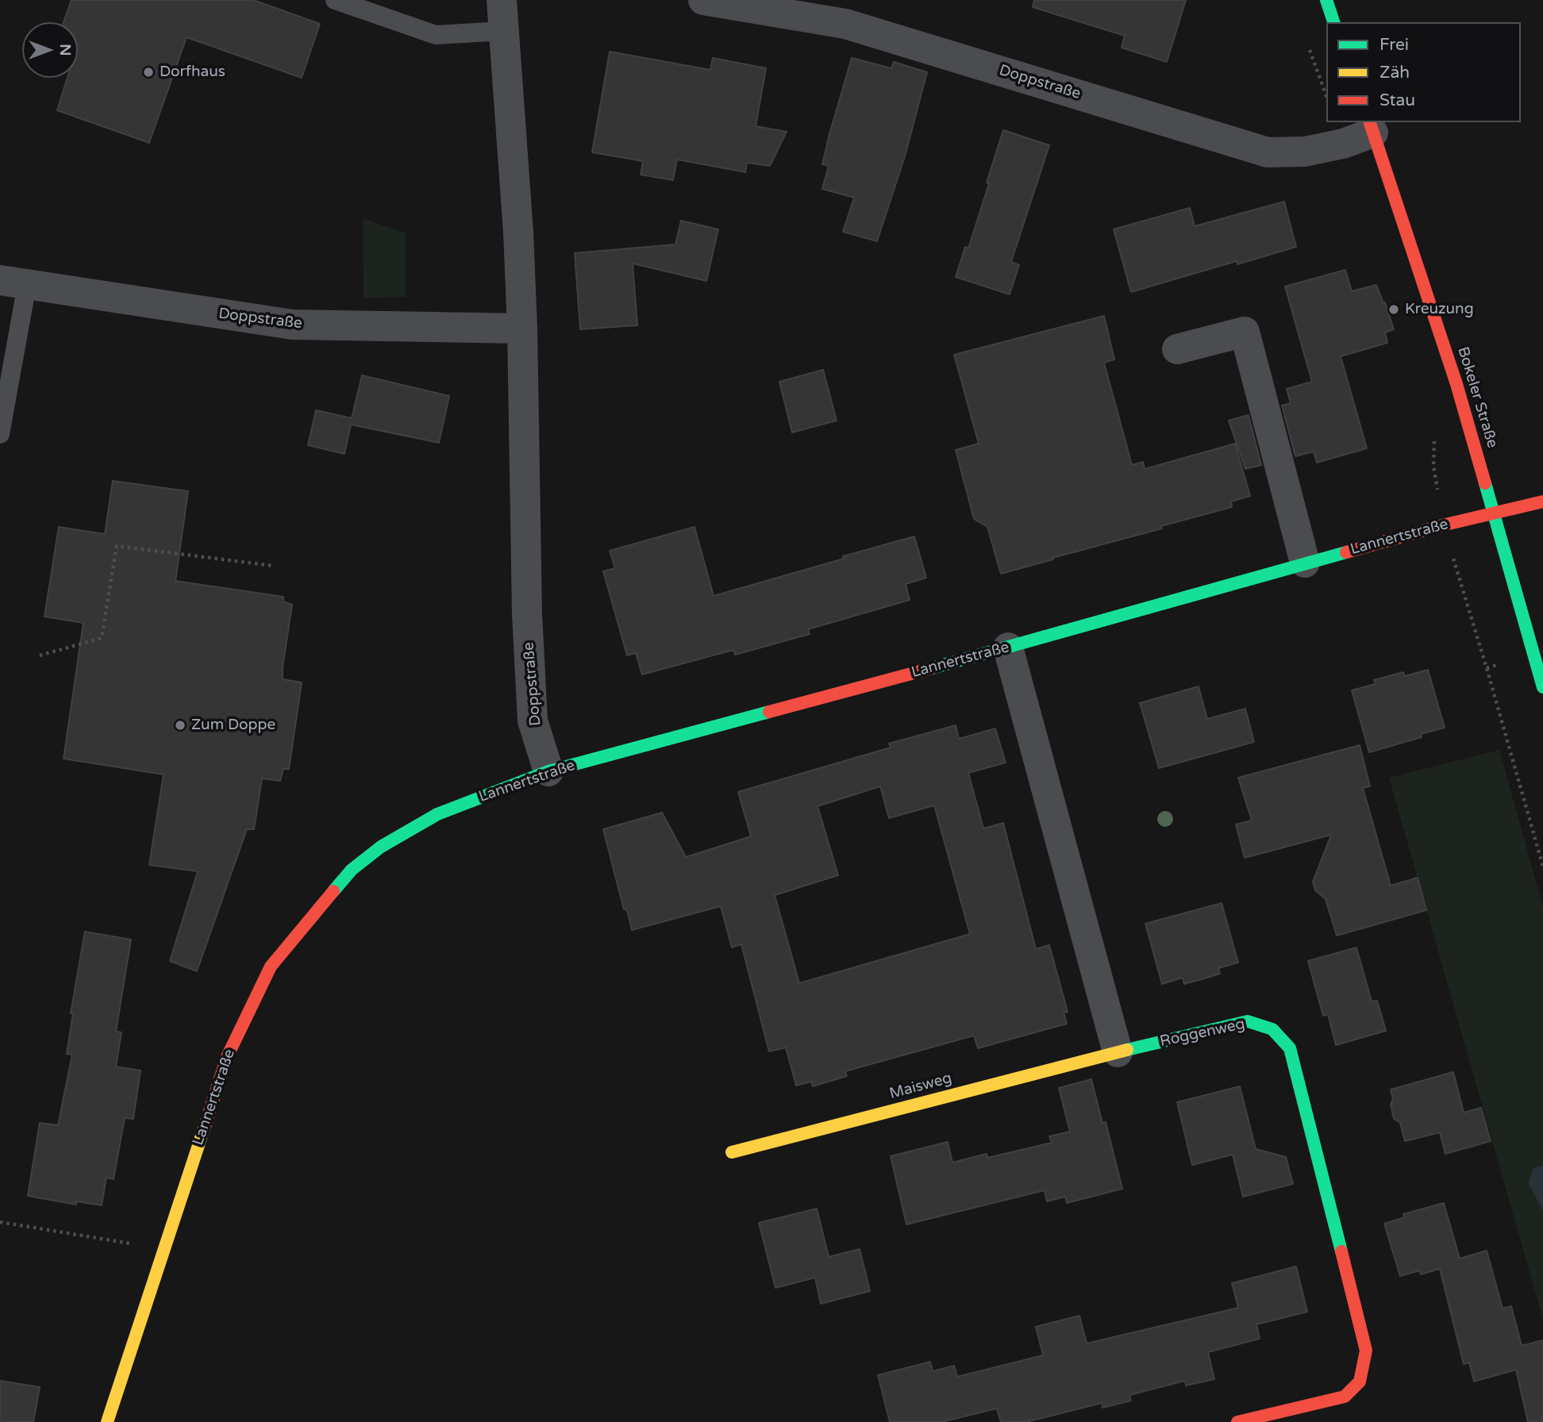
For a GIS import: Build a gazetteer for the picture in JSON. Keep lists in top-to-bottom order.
{
  "streets": {
    "street": [
      "Doppstraße",
      "Bokeler Straße",
      "Lannertstraße",
      "Roggenweg",
      "Maisweg"
    ]
  },
  "crossings": [
    ["Doppstraße", "Bokeler Straße"],
    ["Doppstraße", "Lannertstraße"],
    ["Bokeler Straße", "Lannertstraße"],
    ["Roggenweg", "Maisweg"]
  ],
  "places": ["Dorfhaus", "Kreuzung", "Zum Doppe"],
  "legend": ["Frei", "Zäh", "Stau"],
  "north": "right"
}
